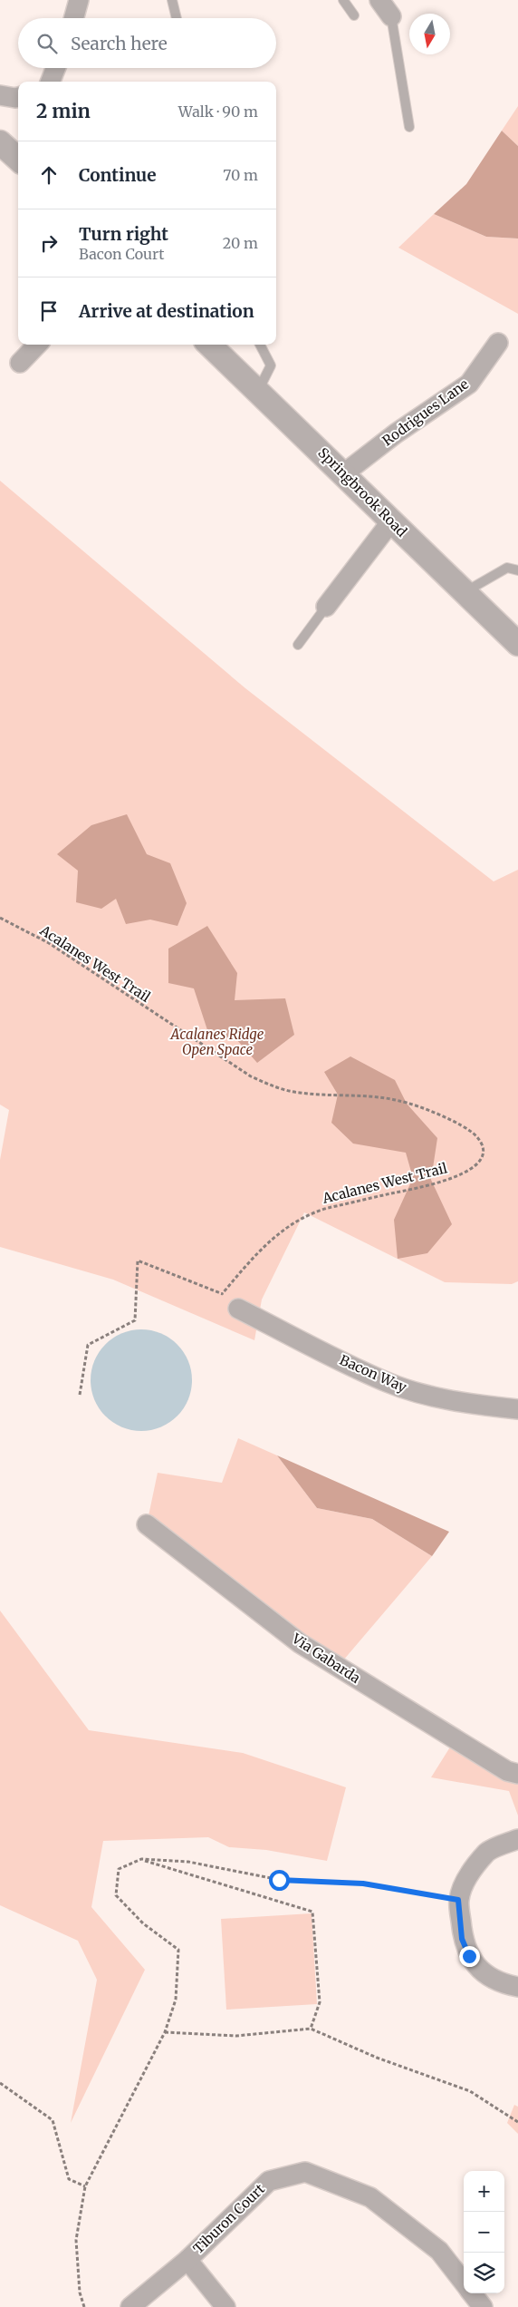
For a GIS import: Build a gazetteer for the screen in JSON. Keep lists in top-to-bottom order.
{
  "streets": {
    "street": [
      "Rodrigues Lane",
      "Springbrook Road",
      "Bacon Way",
      "Via Gabarda",
      "Tiburon Court"
    ],
    "path": ["Acalanes West Trail"]
  },
  "crossings": [
    ["Rodrigues Lane", "Springbrook Road"]
  ],
  "parks": ["Acalanes Ridge Open Space"],
  "north": "bottom",
  "page": {
    "search": "Search here",
    "heading": ["2 min", "Walk · 90 m"],
    "list": [
      ["Continue", "70 m"],
      ["Turn right", "Bacon Court", "20 m"],
      "Arrive at destination"
    ],
    "map_buttons": ["+", "−"]
  }
}
